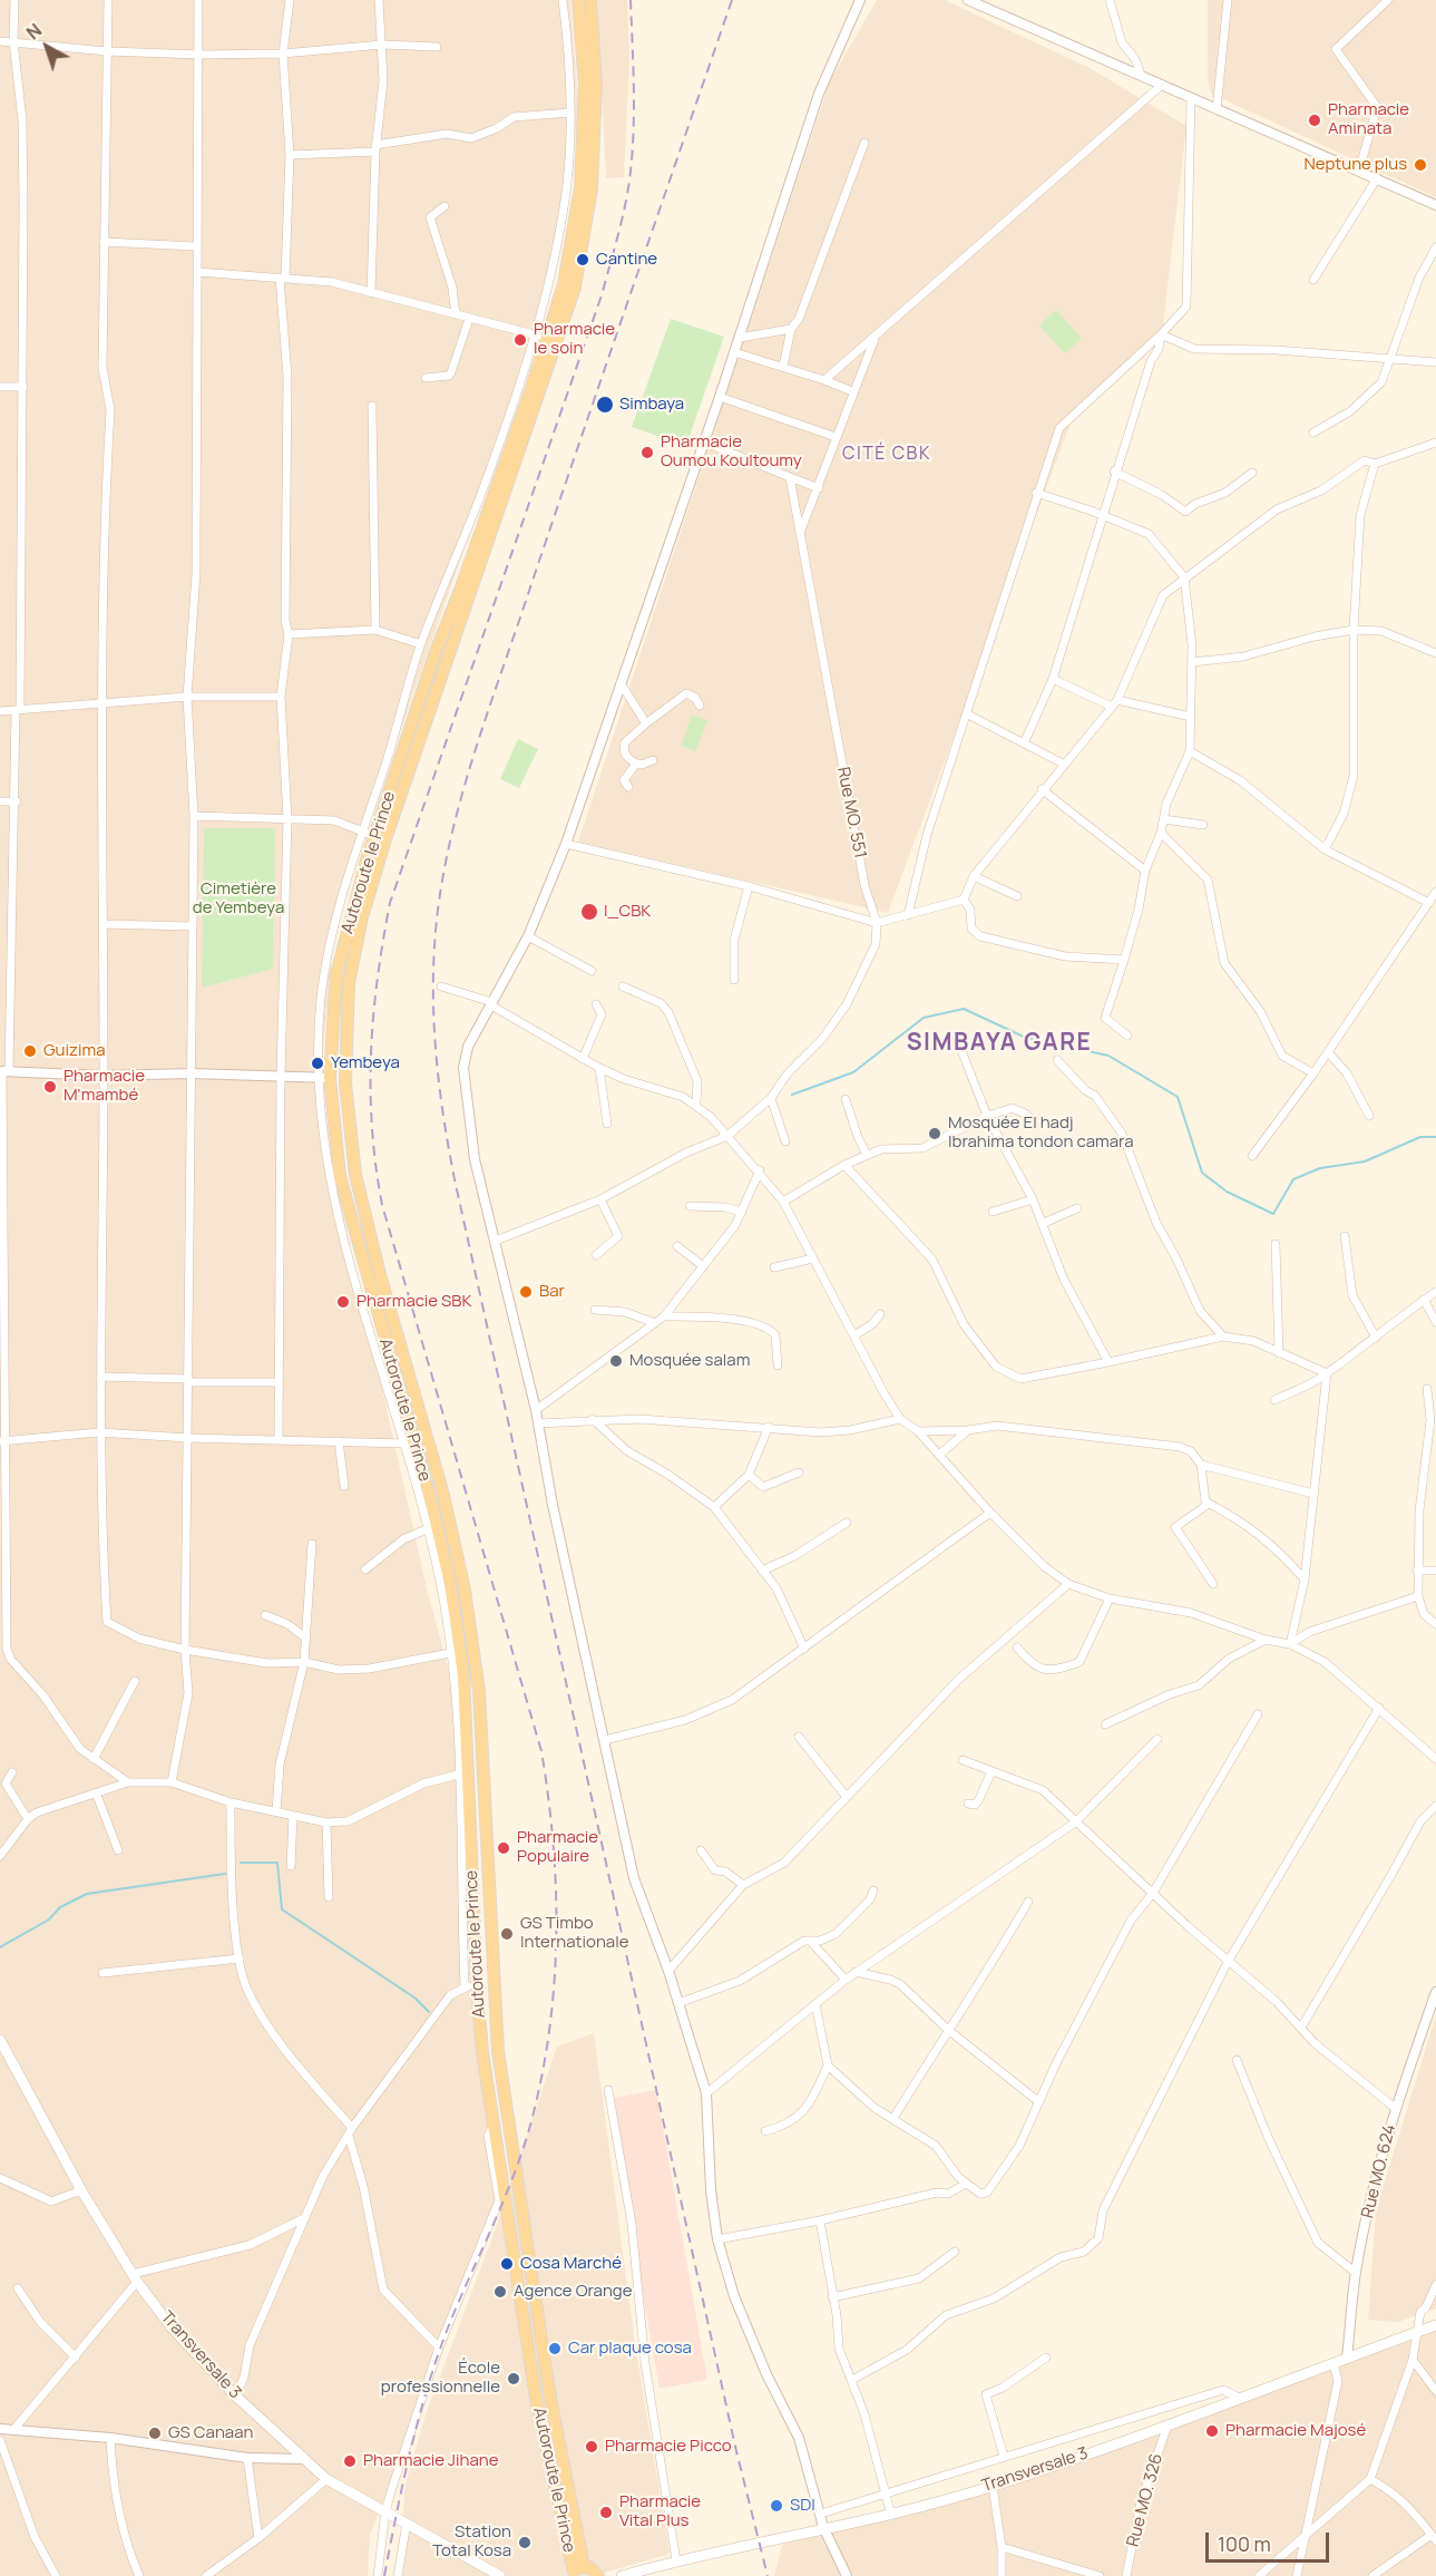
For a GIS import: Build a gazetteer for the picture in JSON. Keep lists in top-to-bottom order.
{
  "streets": {
    "main road": ["Autoroute le Prince", "Transversale 3"],
    "street": ["Rue MO. 551", "Rue MO. 624", "Rue MO. 326"]
  },
  "crossings": [
    ["Rue MO. 624", "Transversale 3"],
    ["Transversale 3", "Rue MO. 326"]
  ],
  "districts": ["CITÉ CBK", "SIMBAYA GARE"],
  "parks": ["Cimetière de Yembeya"],
  "places": [
    "Pharmacie Aminata",
    "Neptune plus",
    "Cantine",
    "Pharmacie le soin",
    "Simbaya",
    "Pharmacie Oumou Koultoumy",
    "I_CBK",
    "Guizima",
    "Yembeya",
    "Pharmacie M'mambé",
    "Mosquée El hadj Ibrahima tondon camara",
    "Bar",
    "Pharmacie SBK",
    "Mosquée salam",
    "Pharmacie Populaire",
    "GS Timbo Internationale",
    "Cosa Marché",
    "Agence Orange",
    "Car plaque cosa",
    "École professionnelle",
    "Pharmacie Majosé",
    "GS Canaan",
    "Pharmacie Picco",
    "Pharmacie Jihane",
    "SDI",
    "Pharmacie Vital Plus",
    "Station Total Kosa"
  ],
  "scale_bar": "100 m",
  "north": "top left"
}
